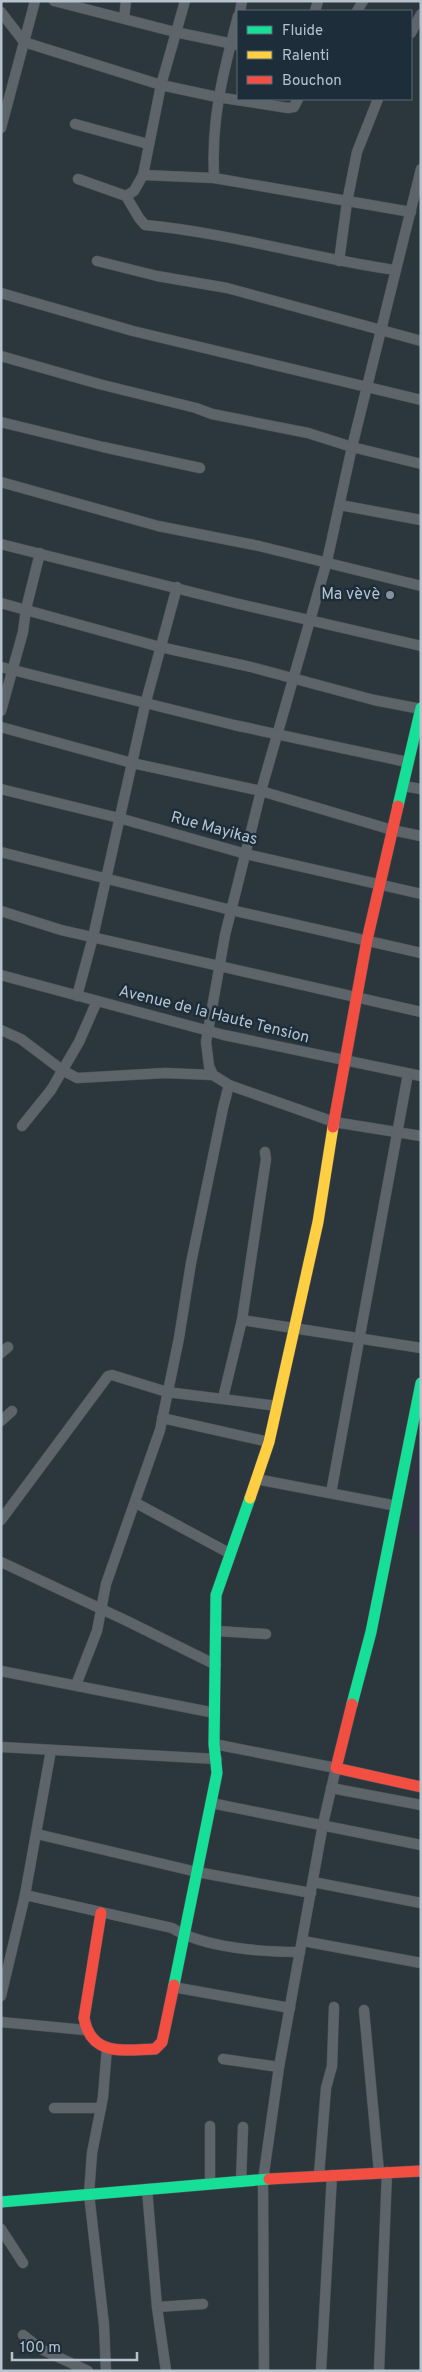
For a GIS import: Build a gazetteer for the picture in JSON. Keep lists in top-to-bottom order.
{
  "streets": {
    "street": ["Rue Mayikas", "Avenue de la Haute Tension"]
  },
  "places": ["Ma vèvè"],
  "legend": ["Fluide", "Ralenti", "Bouchon"],
  "scale_bar": "100 m"
}
